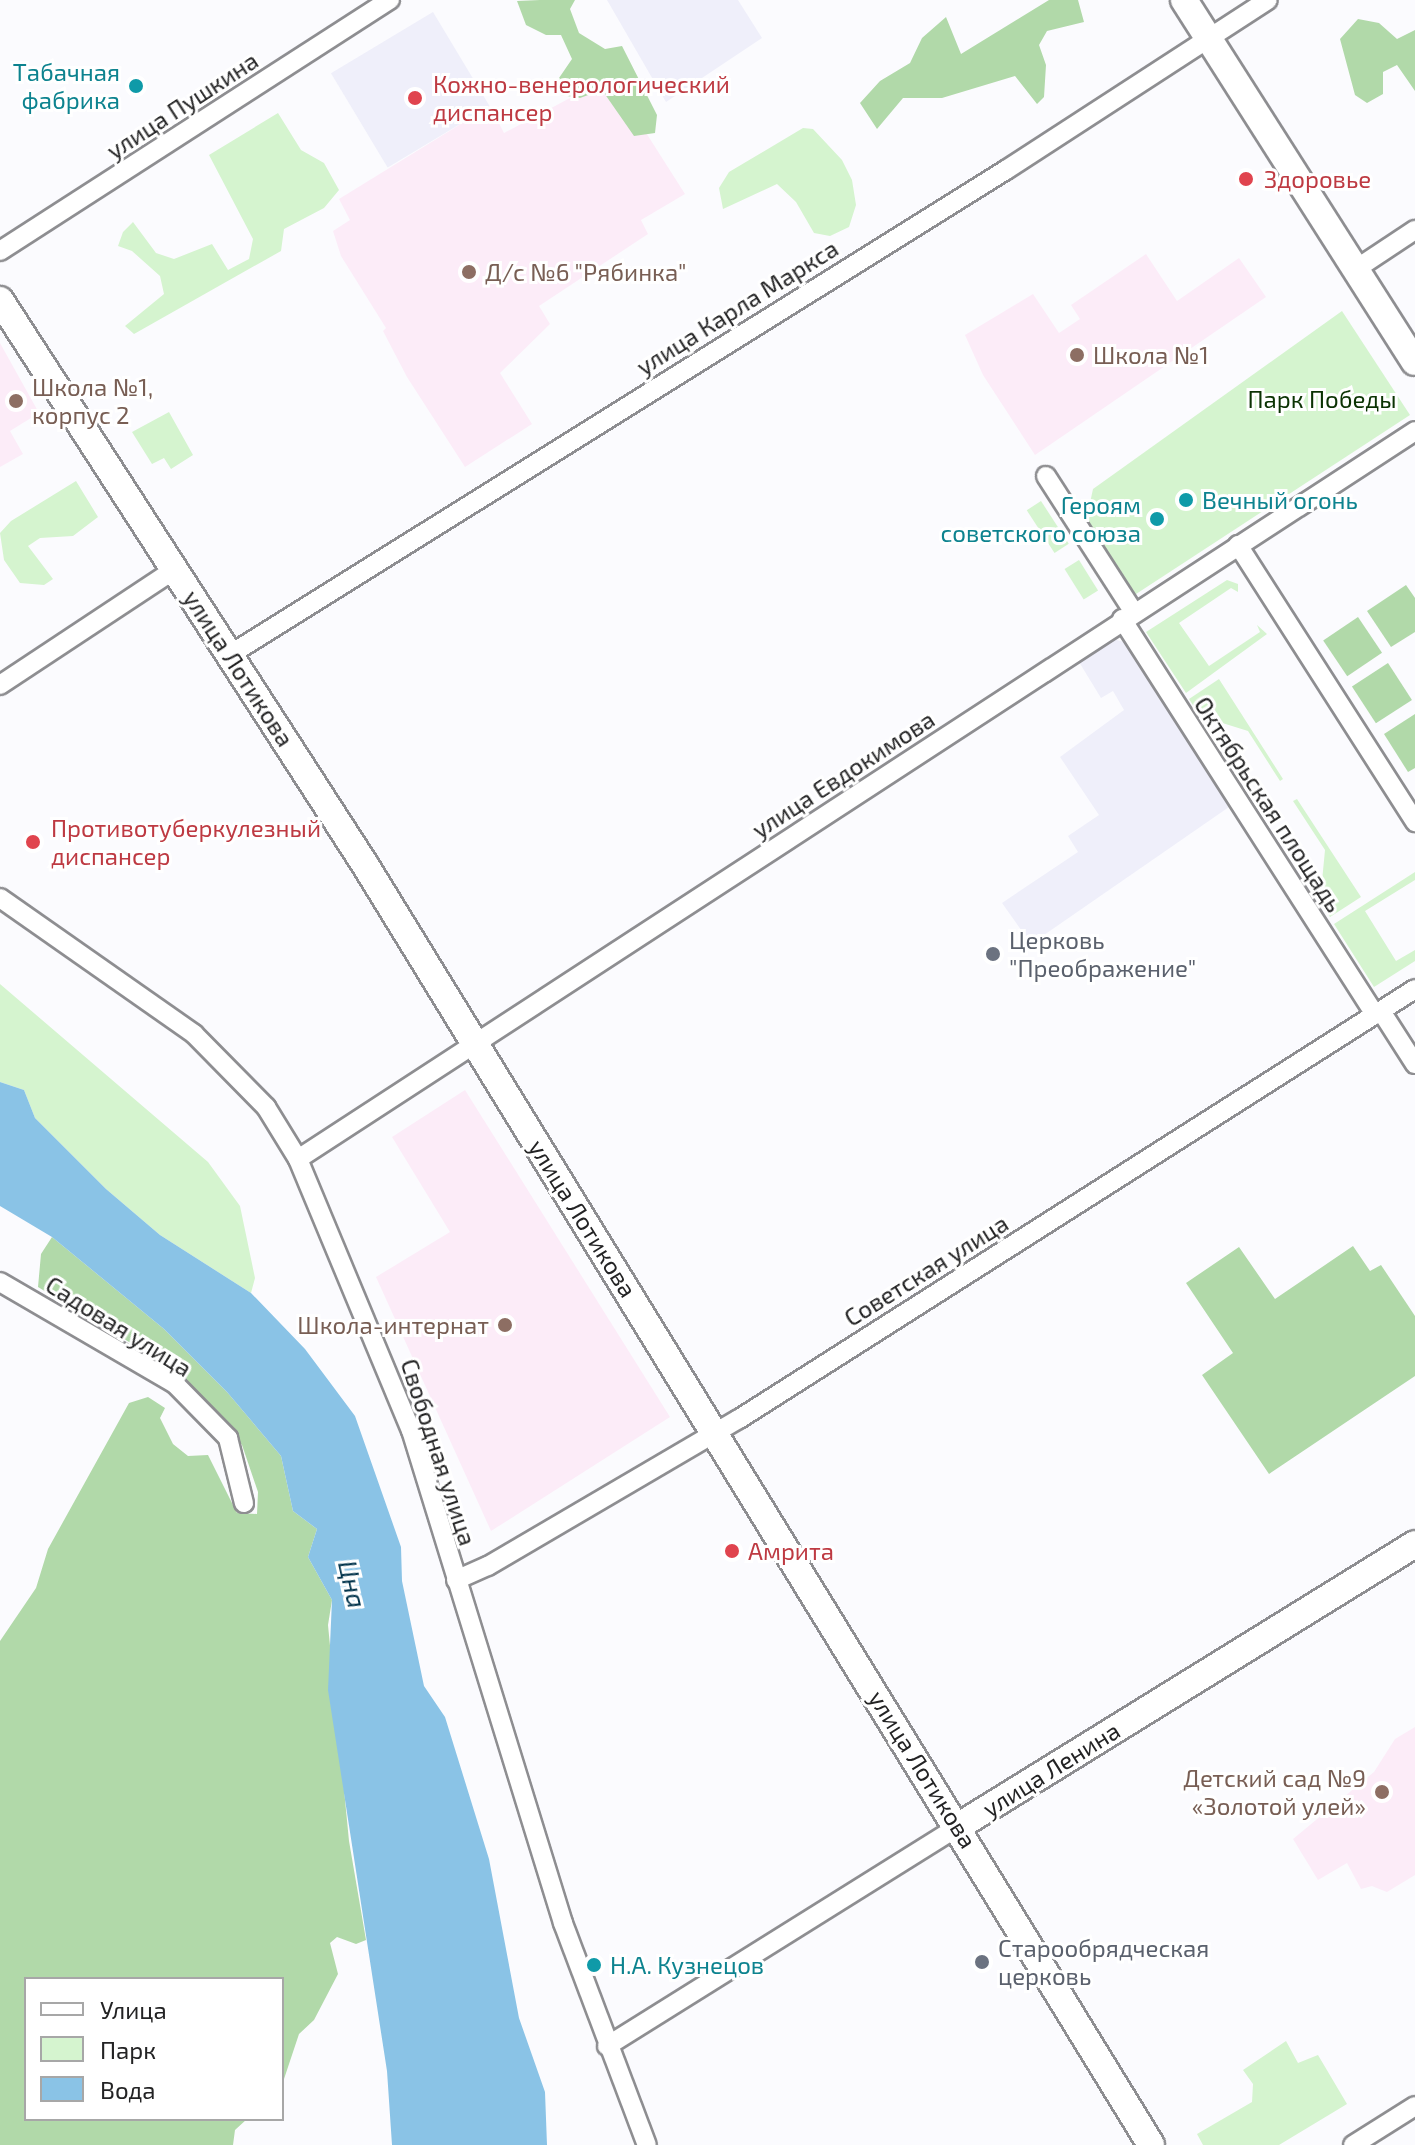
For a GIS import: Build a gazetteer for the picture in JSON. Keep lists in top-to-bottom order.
{
  "streets": {
    "street": [
      "улица Пушкина",
      "улица Карла Маркса",
      "улица Лотикова",
      "улица Евдокимова",
      "Октябрьская площадь",
      "Советская улица",
      "Садовая улица",
      "Свободная улица",
      "улица Ленина"
    ]
  },
  "crossings": [
    ["улица Карла Маркса", "улица Лотикова"],
    ["улица Лотикова", "улица Евдокимова"],
    ["улица Лотикова", "Советская улица"],
    ["улица Лотикова", "улица Ленина"],
    ["улица Евдокимова", "Октябрьская площадь"],
    ["улица Евдокимова", "Свободная улица"],
    ["Октябрьская площадь", "Советская улица"],
    ["Советская улица", "Свободная улица"],
    ["Свободная улица", "улица Ленина"]
  ],
  "water": ["Цна"],
  "parks": ["Парк Победы"],
  "places": [
    "Табачная фабрика",
    "Кожно-венерологический диспансер",
    "Здоровье",
    "Д/с №6 \"Рябинка\"",
    "Школа №1",
    "Школа №1, корпус 2",
    "Вечный огонь",
    "Героям советского союза",
    "Противотуберкулезный диспансер",
    "Церковь \"Преображение\"",
    "Школа-интернат",
    "Амрита",
    "Детский сад №9 «Золотой улей»",
    "Старообрядческая церковь",
    "Н.А. Кузнецов"
  ],
  "legend": ["Улица", "Парк", "Вода"]
}
